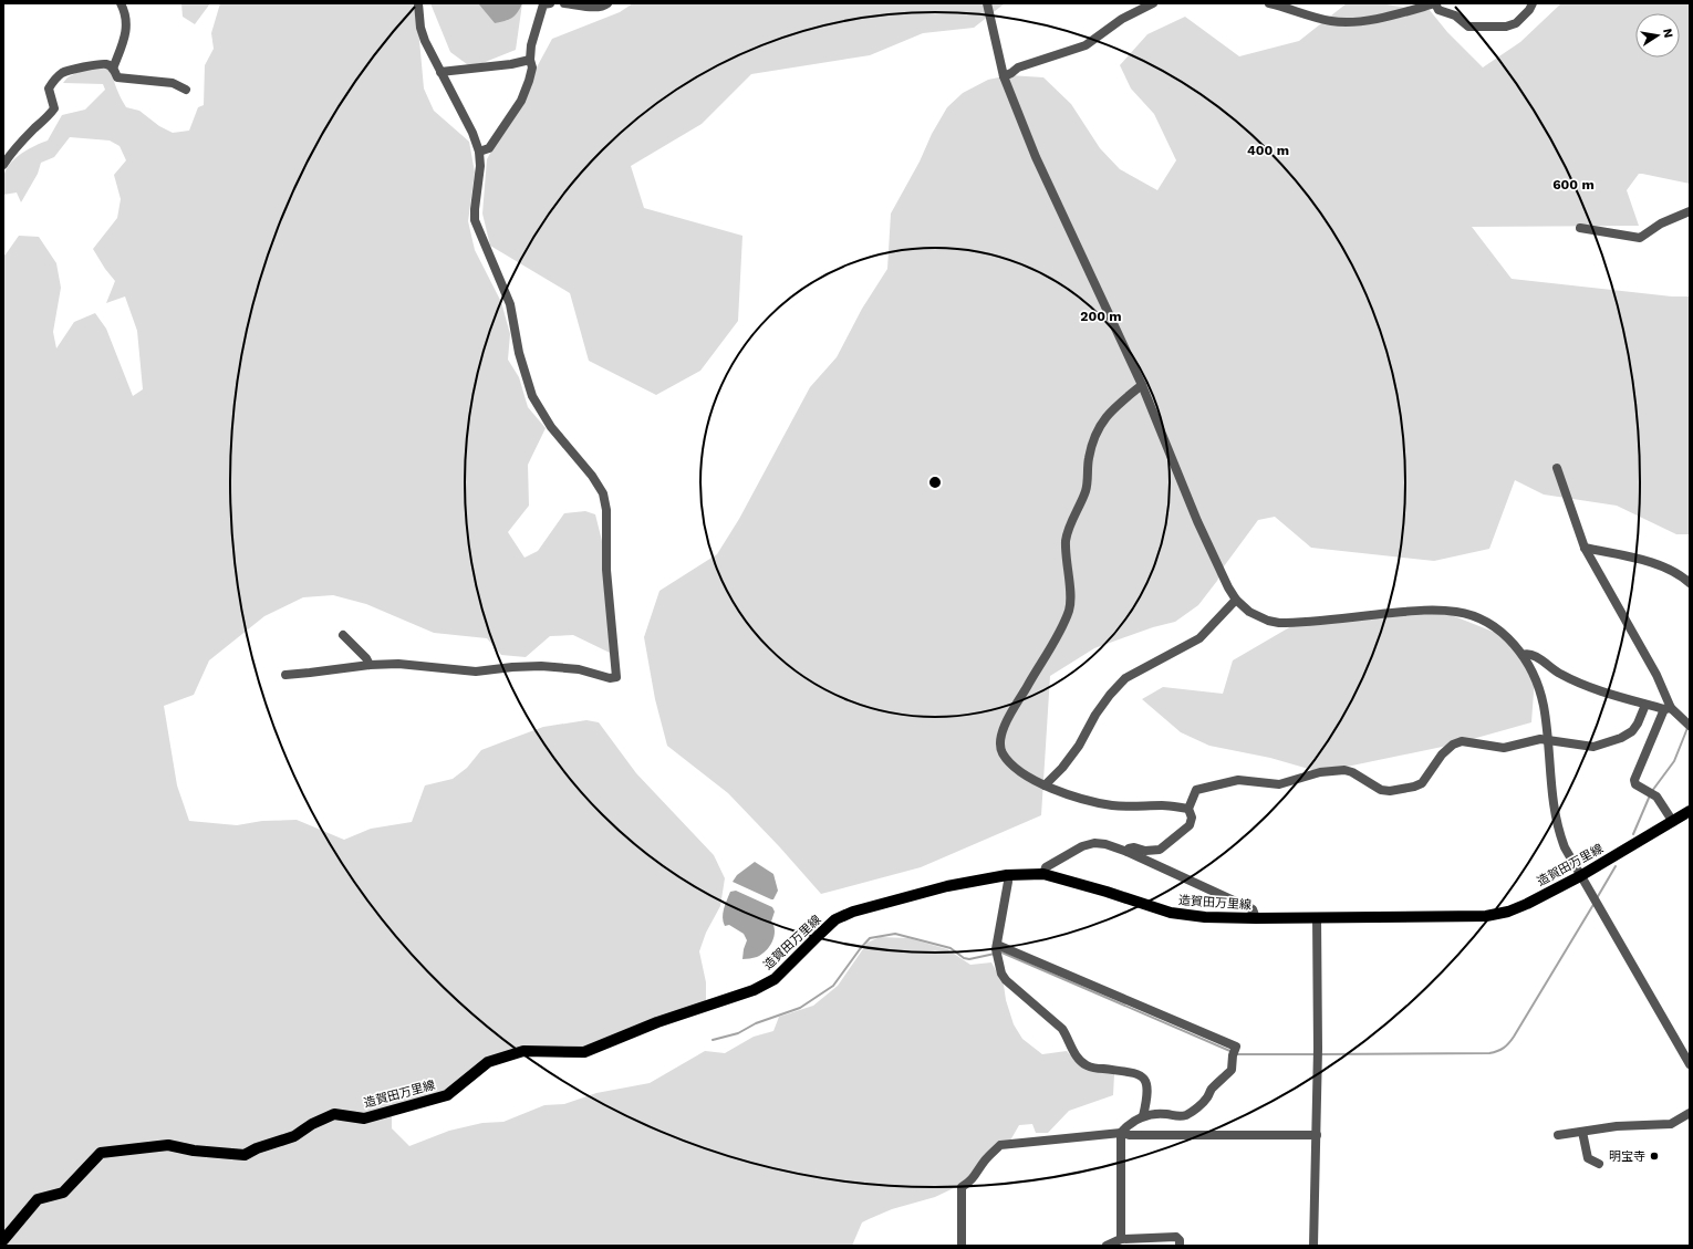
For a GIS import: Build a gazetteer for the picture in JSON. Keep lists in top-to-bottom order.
{
  "streets": {
    "main road": ["造賀田万里線"]
  },
  "places": ["明宝寺"],
  "north": "right",
  "rings": ["400 m", "600 m", "200 m"]
}
